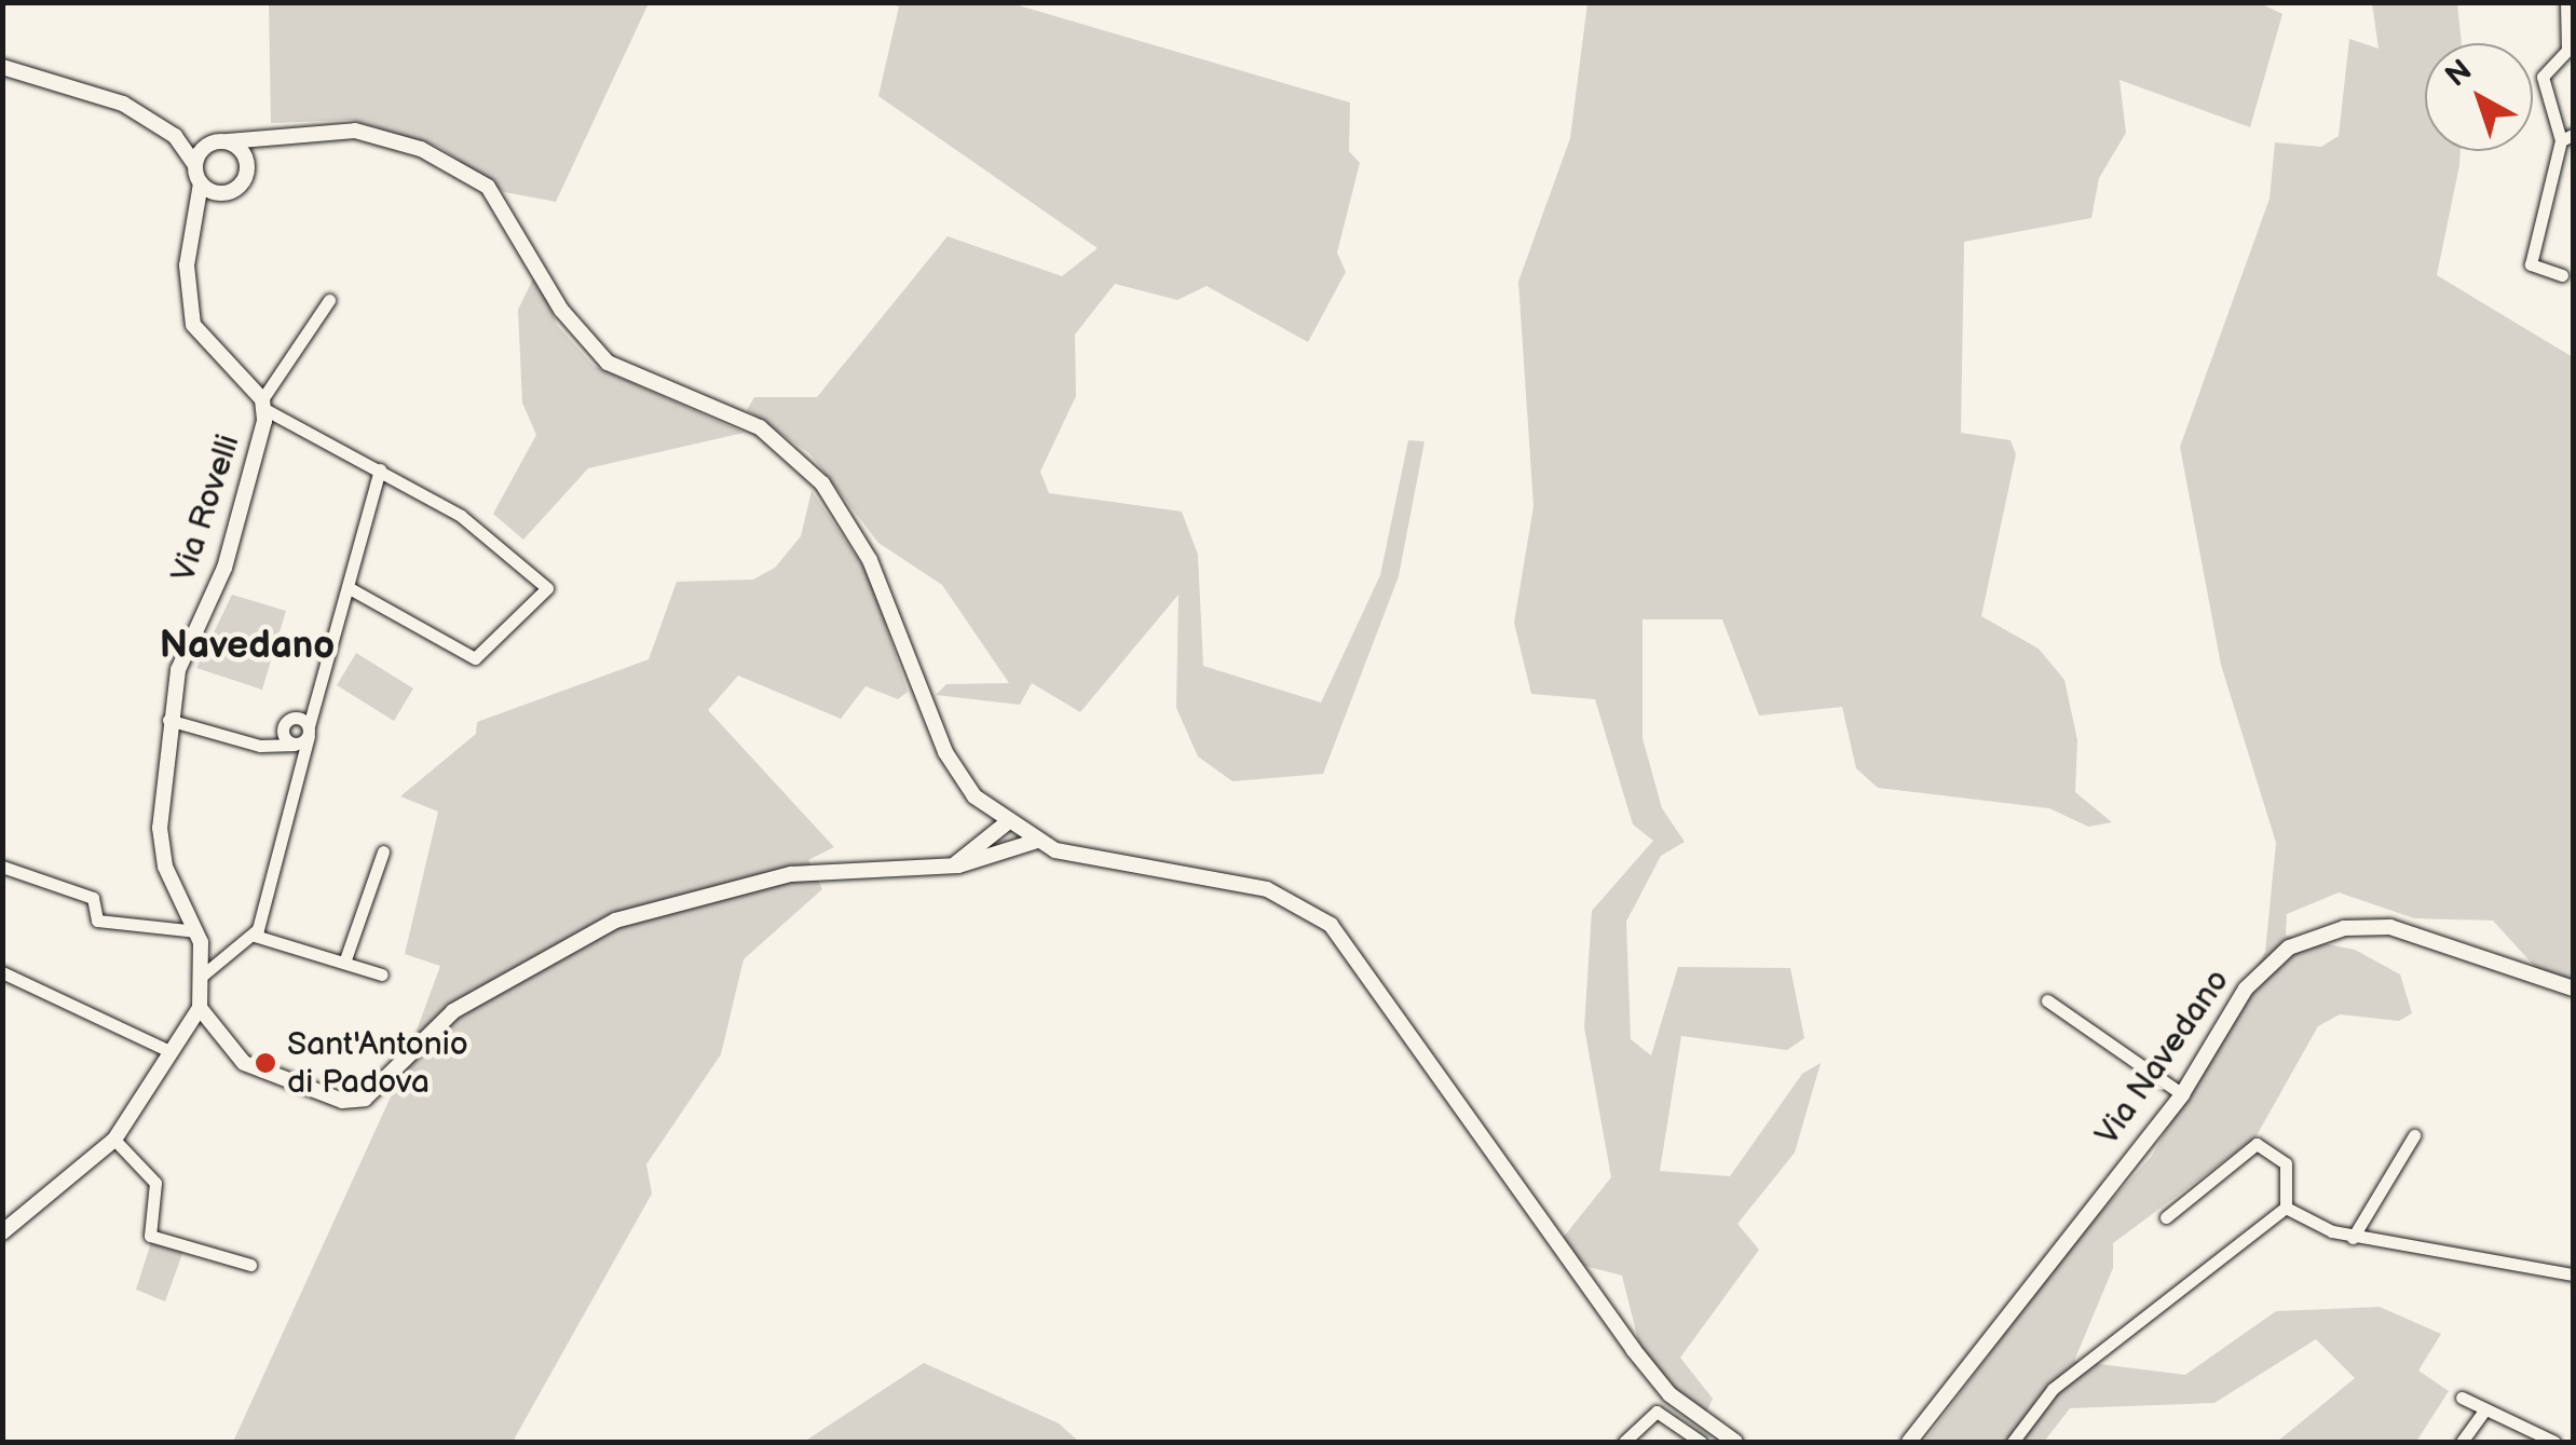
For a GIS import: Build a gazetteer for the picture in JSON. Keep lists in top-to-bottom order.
{
  "streets": {
    "street": ["Via Rovelli", "Via Navedano"]
  },
  "districts": ["Navedano"],
  "places": ["Sant'Antonio di Padova"],
  "north": "top left"
}
